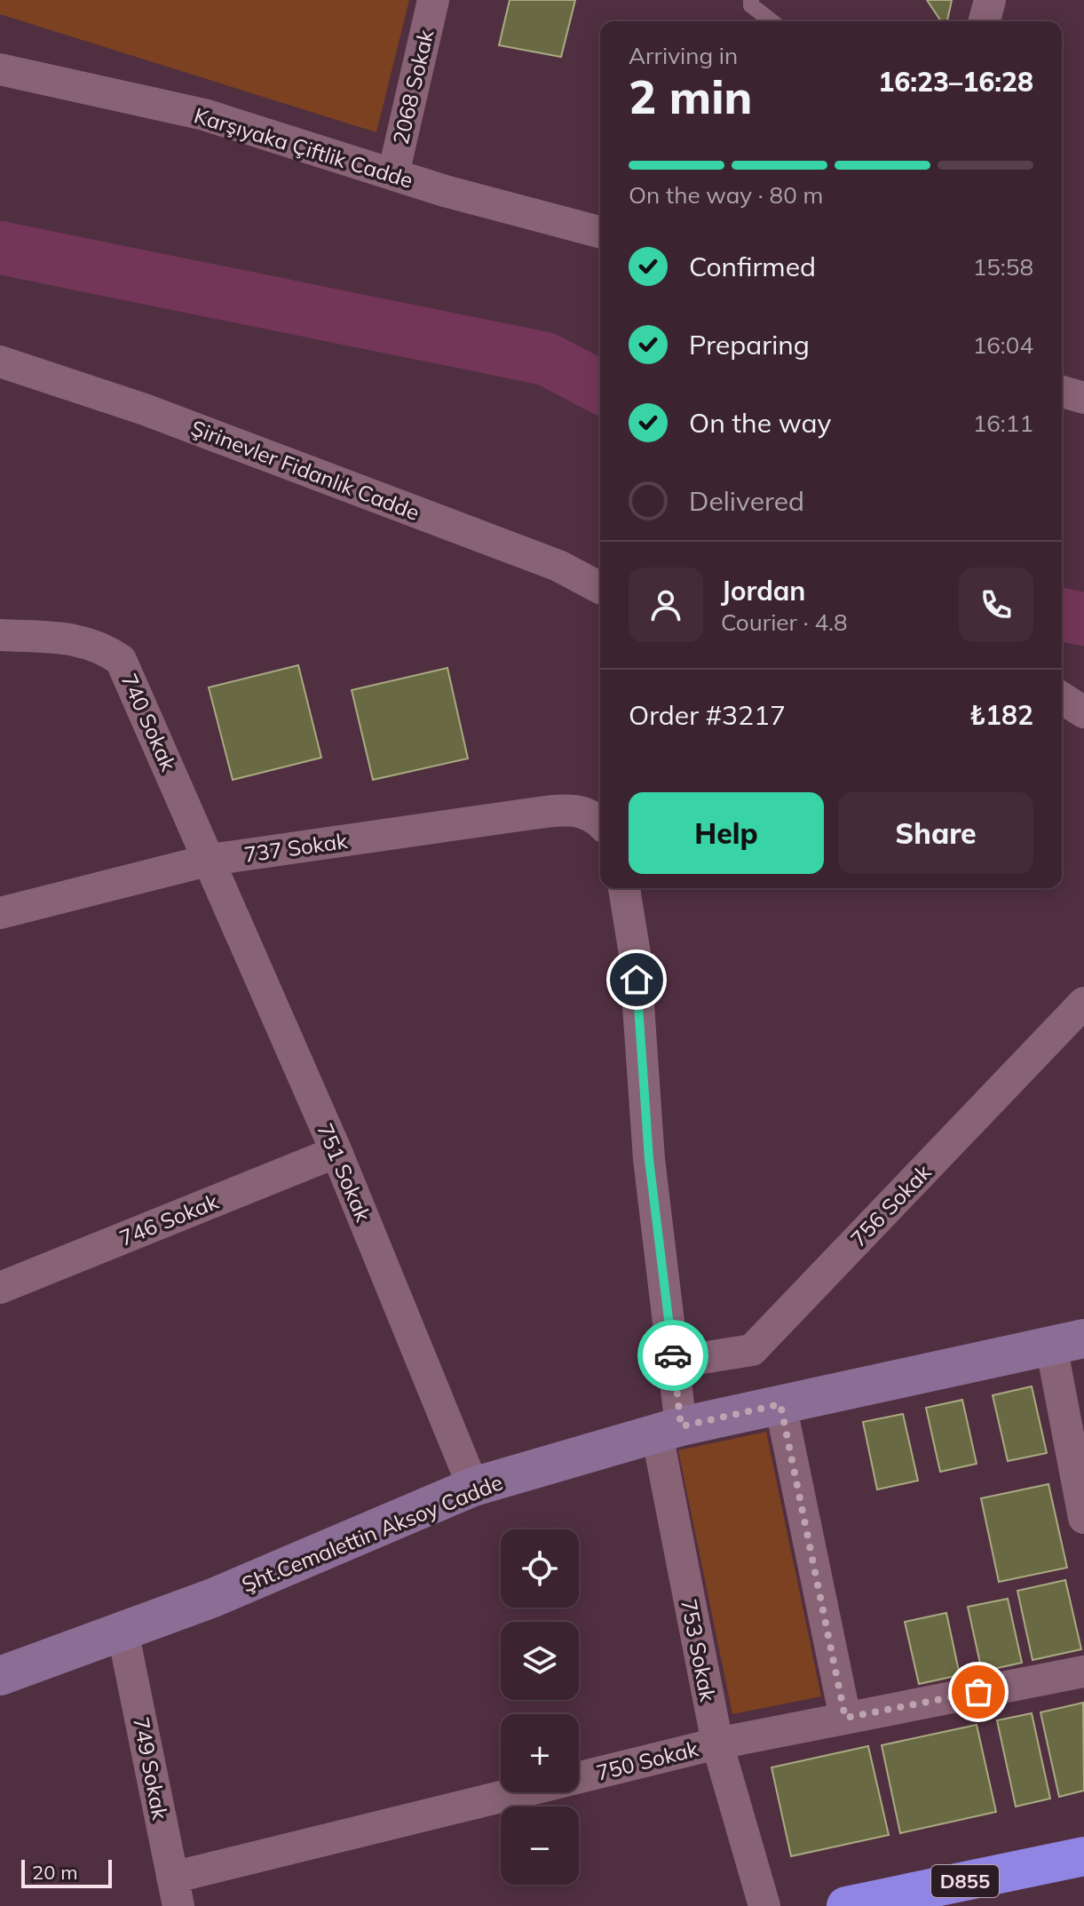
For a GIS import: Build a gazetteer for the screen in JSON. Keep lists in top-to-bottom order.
{
  "streets": {
    "highway": ["D855"],
    "street": [
      "2068 Sokak",
      "Karşıyaka Çiftlik Cadde",
      "Şirinevler Fidanlık Cadde",
      "740 Sokak",
      "737 Sokak",
      "751 Sokak",
      "756 Sokak",
      "746 Sokak",
      "Şht.Cemalettin Aksoy Cadde",
      "753 Sokak",
      "750 Sokak",
      "749 Sokak"
    ]
  },
  "crossings": [
    ["2068 Sokak", "Karşıyaka Çiftlik Cadde"],
    ["740 Sokak", "737 Sokak"],
    ["740 Sokak", "751 Sokak"],
    ["737 Sokak", "751 Sokak"],
    ["751 Sokak", "746 Sokak"],
    ["751 Sokak", "Şht.Cemalettin Aksoy Cadde"],
    ["756 Sokak", "753 Sokak"],
    ["Şht.Cemalettin Aksoy Cadde", "753 Sokak"],
    ["Şht.Cemalettin Aksoy Cadde", "749 Sokak"],
    ["753 Sokak", "750 Sokak"],
    ["750 Sokak", "749 Sokak"]
  ],
  "scale_bar": "20 m",
  "page": {
    "heading": ["2 min", "Arriving in", "16:23–16:28"],
    "panel": [
      "Jordan",
      "Courier · 4.8",
      "Order #3217",
      "₺182"
    ],
    "bar": "On the way · 80 m",
    "list": [
      ["Confirmed", "15:58"],
      ["Preparing", "16:04"],
      ["On the way", "16:11"],
      "Delivered"
    ],
    "buttons": ["Help", "Share"],
    "map_buttons": ["+", "−"],
    "scale": "20 m"
  }
}
